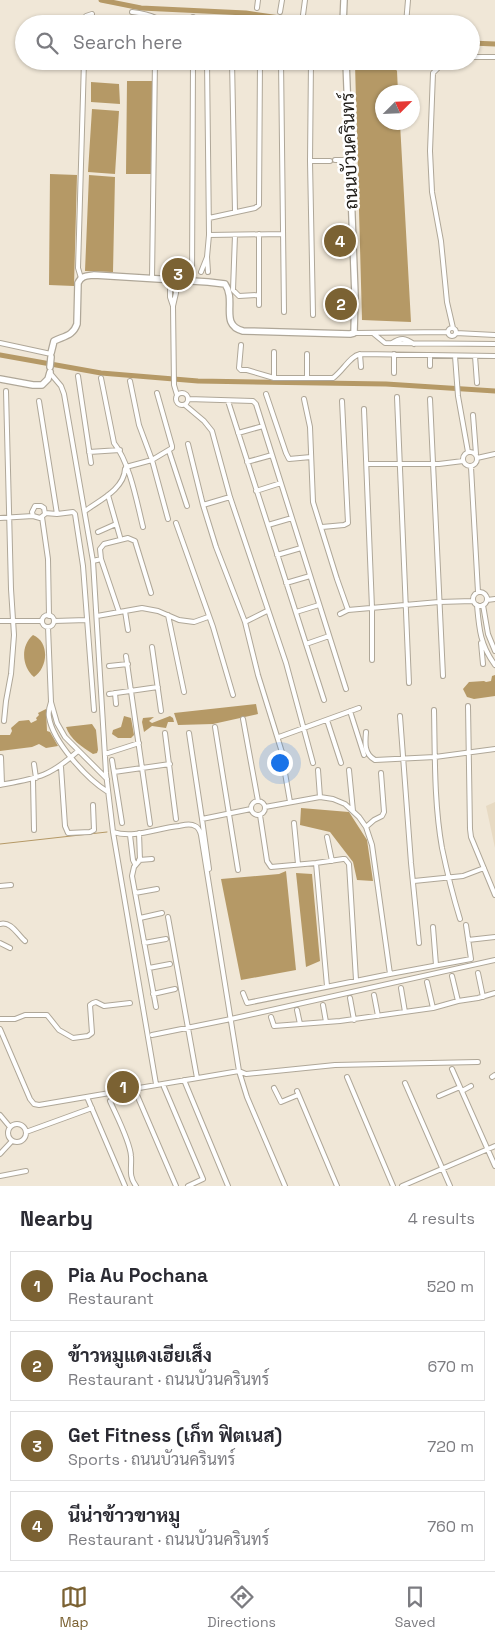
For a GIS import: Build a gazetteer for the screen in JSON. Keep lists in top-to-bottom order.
{
  "streets": {
    "street": ["ถนนบัวนครินทร์"]
  },
  "north": "top right",
  "page": {
    "search": "Search here",
    "pins": [
      "4",
      "3",
      "2",
      "1"
    ],
    "heading": ["Nearby", "4 results"],
    "list": [
      {
        "mark": "1",
        "name": "Pia Au Pochana",
        "note": "Restaurant",
        "value": "520 m"
      },
      {
        "mark": "2",
        "name": "ข้าวหมูแดงเฮียเส็ง",
        "note": "Restaurant · ถนนบัวนครินทร์",
        "value": "670 m"
      },
      {
        "mark": "3",
        "name": "Get Fitness (เก็ท ฟิตเนส)",
        "note": "Sports · ถนนบัวนครินทร์",
        "value": "720 m"
      },
      {
        "mark": "4",
        "name": "นีน่าข้าวขาหมู",
        "note": "Restaurant · ถนนบัวนครินทร์",
        "value": "760 m"
      }
    ],
    "nav": ["Map", "Directions", "Saved"]
  }
}
